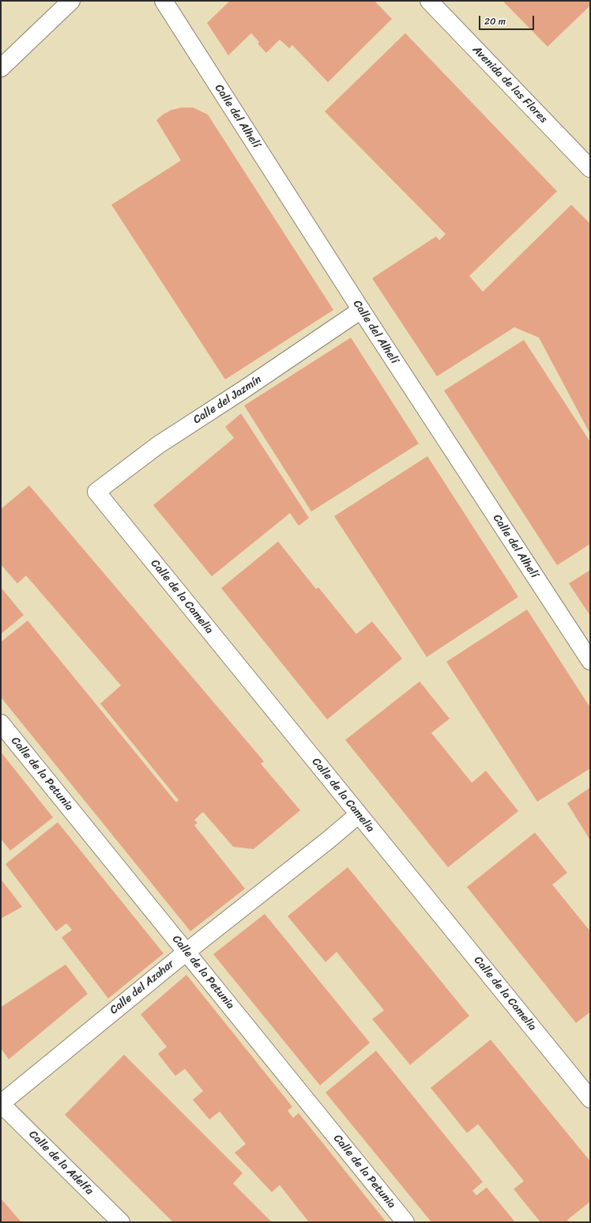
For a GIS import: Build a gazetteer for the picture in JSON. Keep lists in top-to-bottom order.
{
  "streets": {
    "street": [
      "Avenida de las Flores",
      "Calle del Alhelí",
      "Calle del Jazmín",
      "Calle de la Camelia",
      "Calle de la Petunia",
      "Calle del Azahar",
      "Calle de la Adelfa"
    ]
  },
  "crossings": [
    ["Calle del Alhelí", "Calle del Jazmín"],
    ["Calle del Jazmín", "Calle de la Camelia"],
    ["Calle de la Camelia", "Calle del Azahar"],
    ["Calle de la Petunia", "Calle del Azahar"],
    ["Calle del Azahar", "Calle de la Adelfa"]
  ],
  "scale_bar": "20 m"
}
